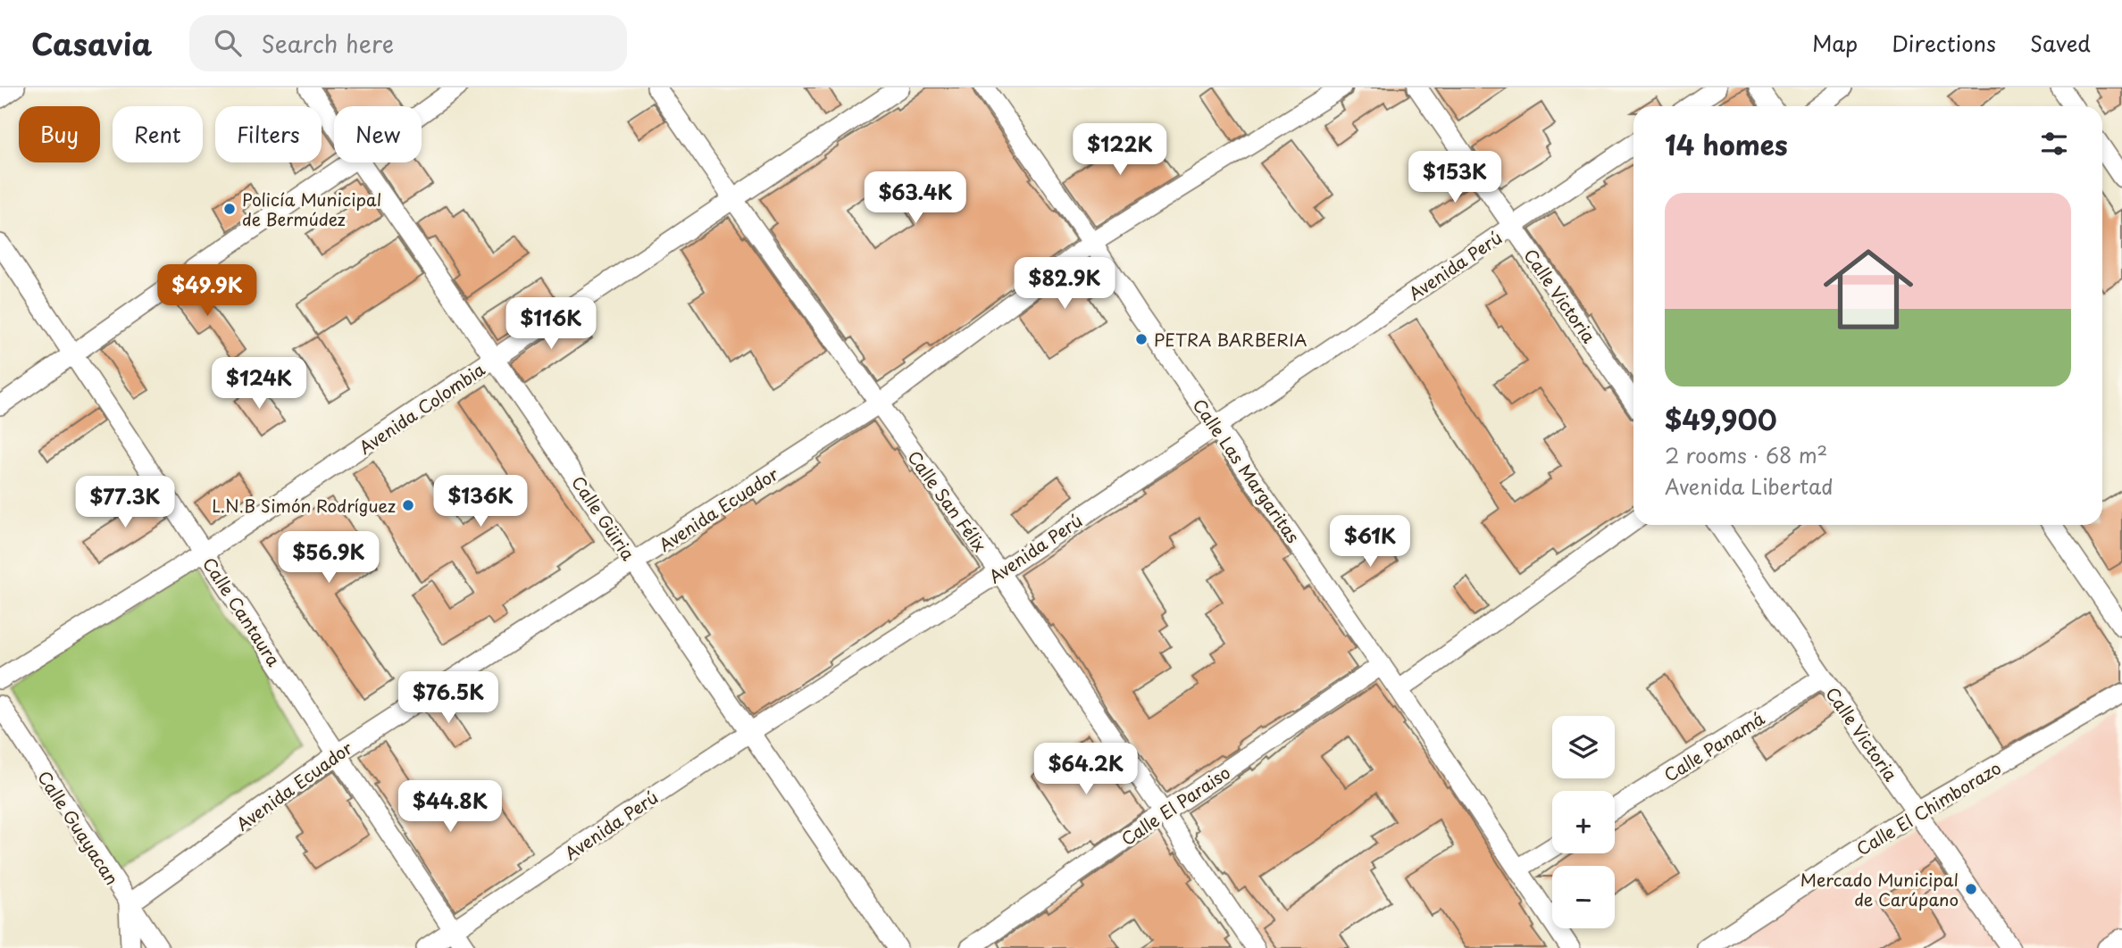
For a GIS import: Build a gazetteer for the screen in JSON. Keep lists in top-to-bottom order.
{
  "streets": {
    "street": [
      "Avenida Perú",
      "Calle Victoria",
      "Avenida Colombia",
      "Calle Las Margaritas",
      "Calle San Félix",
      "Avenida Ecuador",
      "Calle Güiria",
      "Calle Cantaura",
      "Calle Panamá",
      "Calle El Paraiso",
      "Calle El Chimborazo",
      "Calle Guayacan"
    ]
  },
  "crossings": [
    ["Avenida Perú", "Calle Victoria"],
    ["Avenida Perú", "Calle Las Margaritas"],
    ["Avenida Perú", "Calle San Félix"],
    ["Avenida Perú", "Calle Güiria"],
    ["Avenida Perú", "Calle Cantaura"],
    ["Calle Victoria", "Calle Panamá"],
    ["Calle Victoria", "Calle El Chimborazo"],
    ["Avenida Colombia", "Calle San Félix"],
    ["Avenida Colombia", "Calle Güiria"],
    ["Avenida Colombia", "Calle Cantaura"],
    ["Calle Las Margaritas", "Avenida Ecuador"],
    ["Calle Las Margaritas", "Calle El Paraiso"],
    ["Calle San Félix", "Avenida Ecuador"],
    ["Calle San Félix", "Calle El Paraiso"],
    ["Avenida Ecuador", "Calle Güiria"],
    ["Avenida Ecuador", "Calle Cantaura"],
    ["Avenida Ecuador", "Calle Guayacan"]
  ],
  "places": [
    "Policía Municipal de Bermúdez",
    "PETRA BARBERIA",
    "L.N.B Simón Rodríguez",
    "Mercado Municipal de Carúpano"
  ],
  "page": {
    "header": "Casavia",
    "search": "Search here",
    "nav": ["Map", "Directions", "Saved"],
    "chip": [
      "Buy",
      "Rent",
      "Filters",
      "New"
    ],
    "heading": "14 homes",
    "price": [
      "$122K",
      "$153K",
      "$63.4K",
      "$82.9K",
      "$49.9K",
      "$116K",
      "$124K",
      "$136K",
      "$77.3K",
      "$61K",
      "$56.9K",
      "$76.5K",
      "$64.2K",
      "$44.8K"
    ],
    "list": [
      {
        "name": "$49,900",
        "note": "2 rooms · 68 m² · Avenida Libertad"
      }
    ],
    "map_buttons": ["+", "−"]
  }
}
